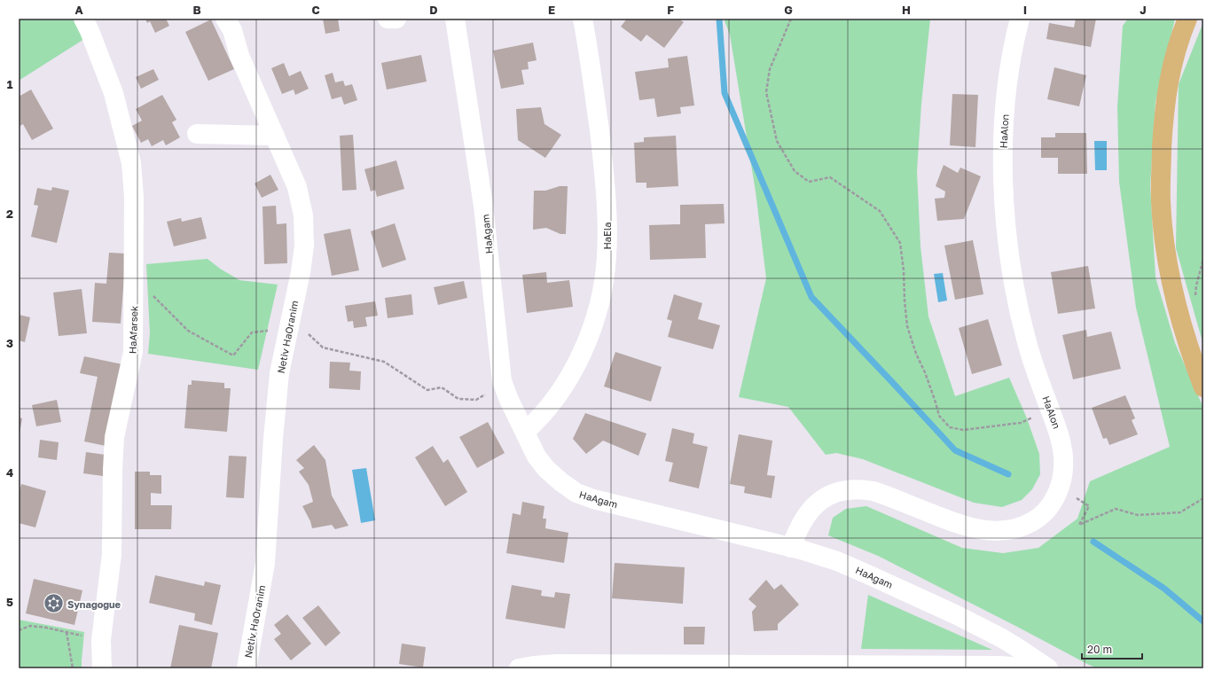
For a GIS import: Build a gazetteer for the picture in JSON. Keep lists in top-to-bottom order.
{
  "streets": {
    "street": [
      "HaAlon",
      "HaAgam",
      "HaEla",
      "HaAfarsek",
      "Netiv HaOranim"
    ]
  },
  "crossings": [
    ["HaAlon", "HaAgam"],
    ["HaAgam", "HaEla"]
  ],
  "places": {
    "synagogue": ["Synagogue"]
  },
  "scale_bar": "20 m",
  "grid": {
    "columns": [
      "A",
      "B",
      "C",
      "D",
      "E",
      "F",
      "G",
      "H",
      "I",
      "J"
    ],
    "rows": [
      "1",
      "2",
      "3",
      "4",
      "5"
    ]
  }
}
